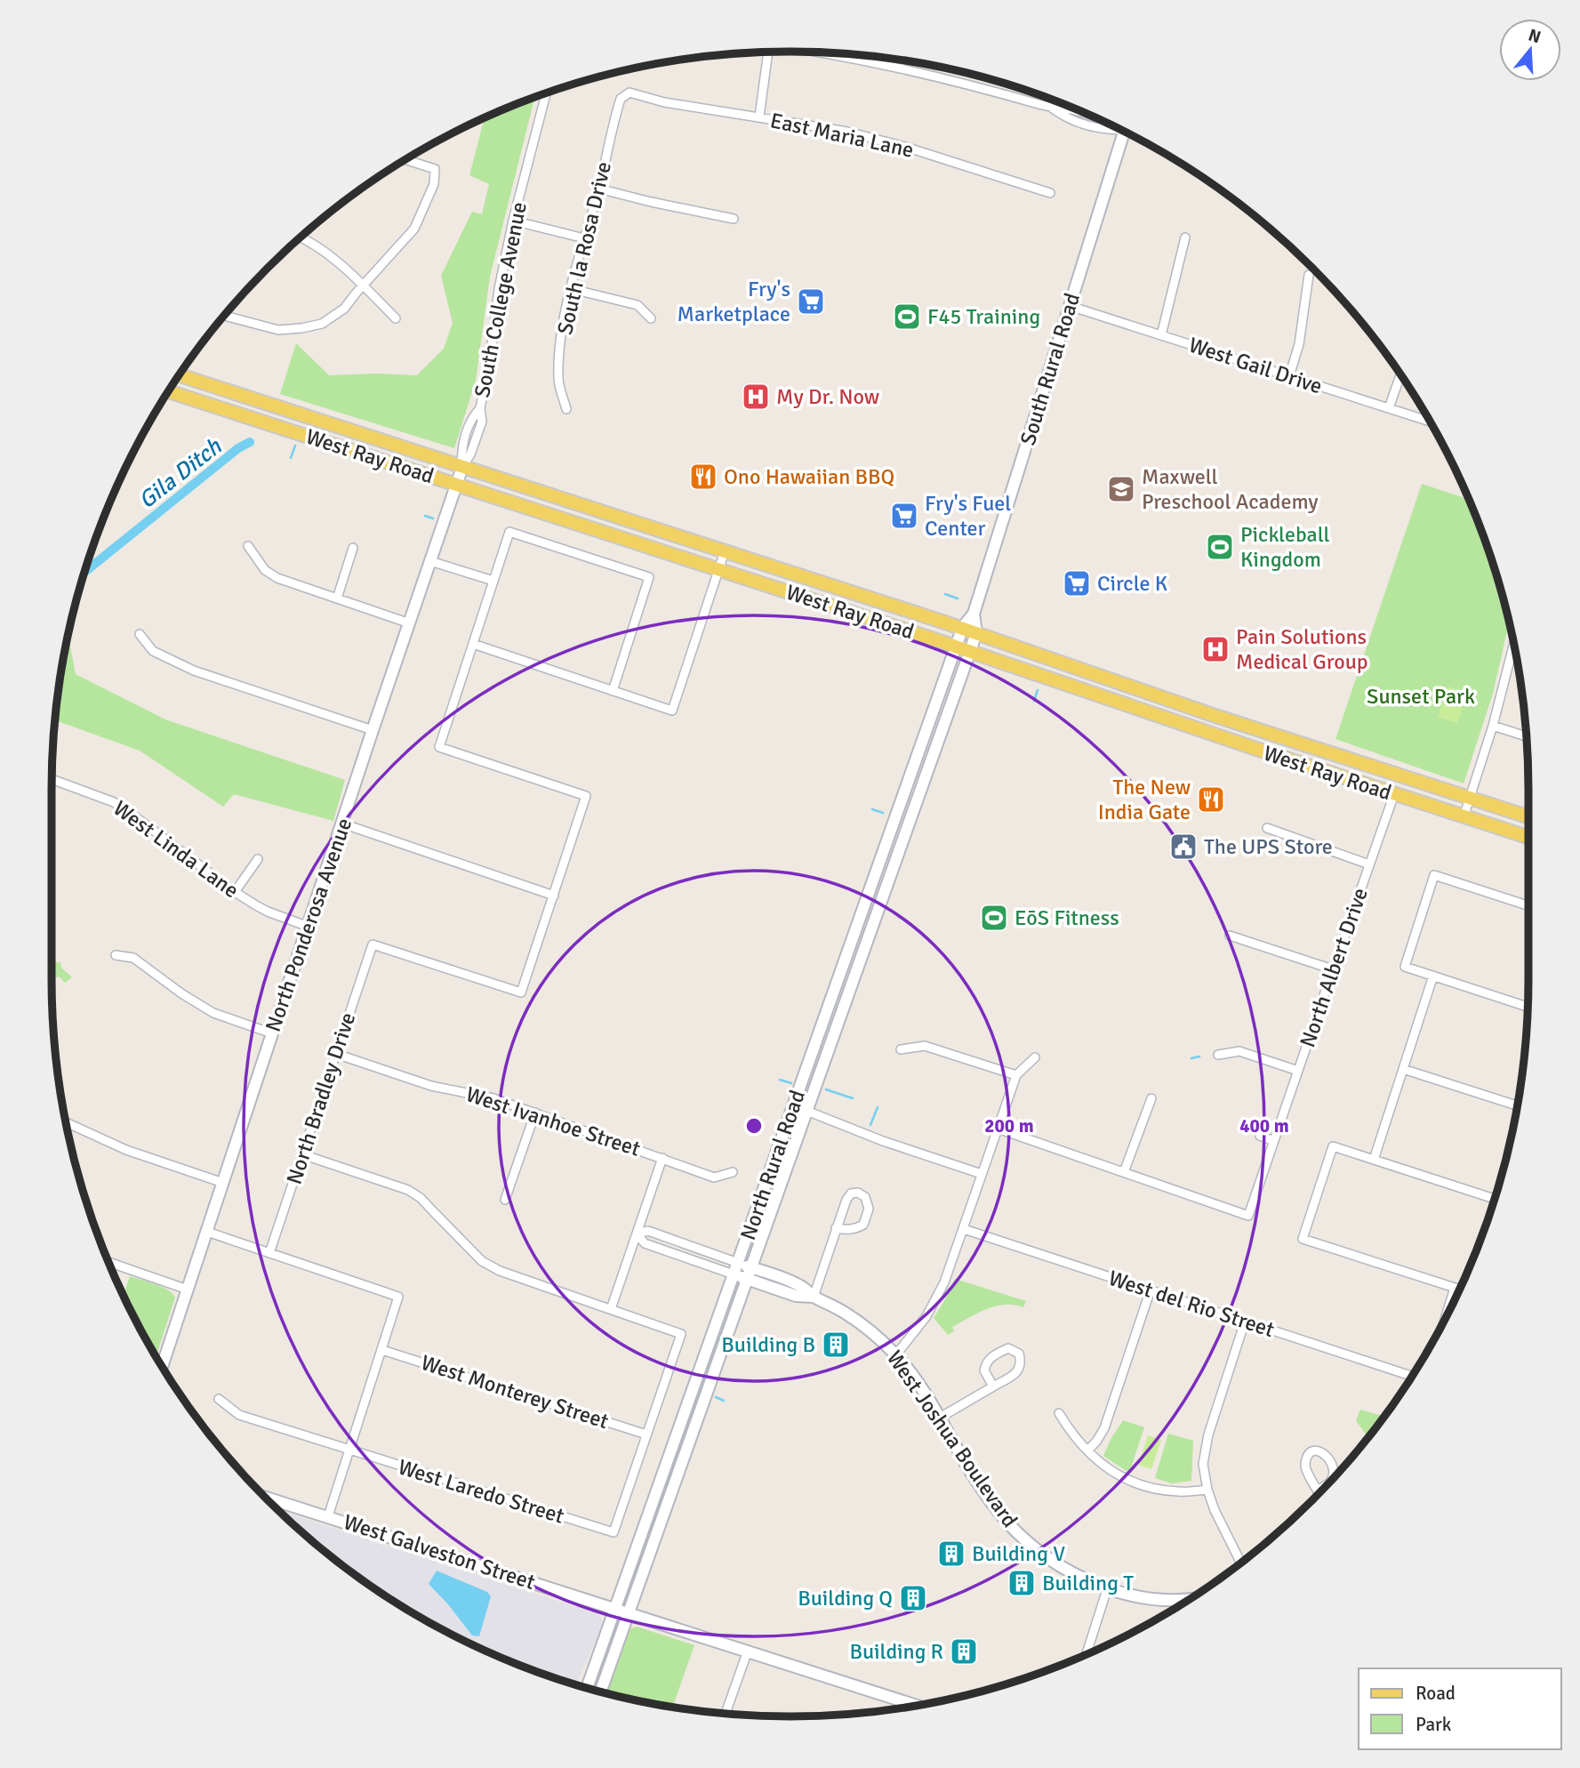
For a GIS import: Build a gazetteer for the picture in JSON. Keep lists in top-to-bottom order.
{
  "streets": {
    "main road": [
      "South Rural Road",
      "West Ray Road",
      "North Ponderosa Avenue",
      "North Rural Road",
      "West Joshua Boulevard",
      "West Galveston Street"
    ],
    "street": [
      "East Maria Lane",
      "South la Rosa Drive",
      "South College Avenue",
      "West Gail Drive",
      "West Linda Lane",
      "North Albert Drive",
      "North Bradley Drive",
      "West Ivanhoe Street",
      "West del Rio Street",
      "West Monterey Street",
      "West Laredo Street"
    ]
  },
  "crossings": [
    ["East Maria Lane", "South la Rosa Drive"],
    ["South College Avenue", "West Ray Road"],
    ["South College Avenue", "North Ponderosa Avenue"],
    ["West Gail Drive", "South Rural Road"],
    ["South Rural Road", "West Ray Road"],
    ["South Rural Road", "North Rural Road"],
    ["West Ray Road", "North Ponderosa Avenue"],
    ["West Ray Road", "North Albert Drive"],
    ["West Ray Road", "North Rural Road"],
    ["West Linda Lane", "North Ponderosa Avenue"],
    ["North Bradley Drive", "West Ivanhoe Street"],
    ["North Rural Road", "West Joshua Boulevard"],
    ["North Rural Road", "West Galveston Street"],
    ["West Monterey Street", "West Laredo Street"]
  ],
  "water": ["Gila Ditch"],
  "parks": ["Sunset Park"],
  "places": {
    "supermarket": ["Fry's Marketplace", "Fry's Fuel Center", "Circle K"],
    "sports": ["F45 Training", "Pickleball Kingdom", "EōS Fitness"],
    "hospital": ["My Dr. Now", "Pain Solutions Medical Group"],
    "restaurant": ["Ono Hawaiian BBQ", "The New India Gate"],
    "school or university": ["Maxwell Preschool Academy"],
    "public building": ["The UPS Store"],
    "building": [
      "Building B",
      "Building V",
      "Building T",
      "Building Q",
      "Building R"
    ]
  },
  "legend": ["Road", "Park"],
  "north": "top",
  "rings": ["200 m", "400 m"]
}
